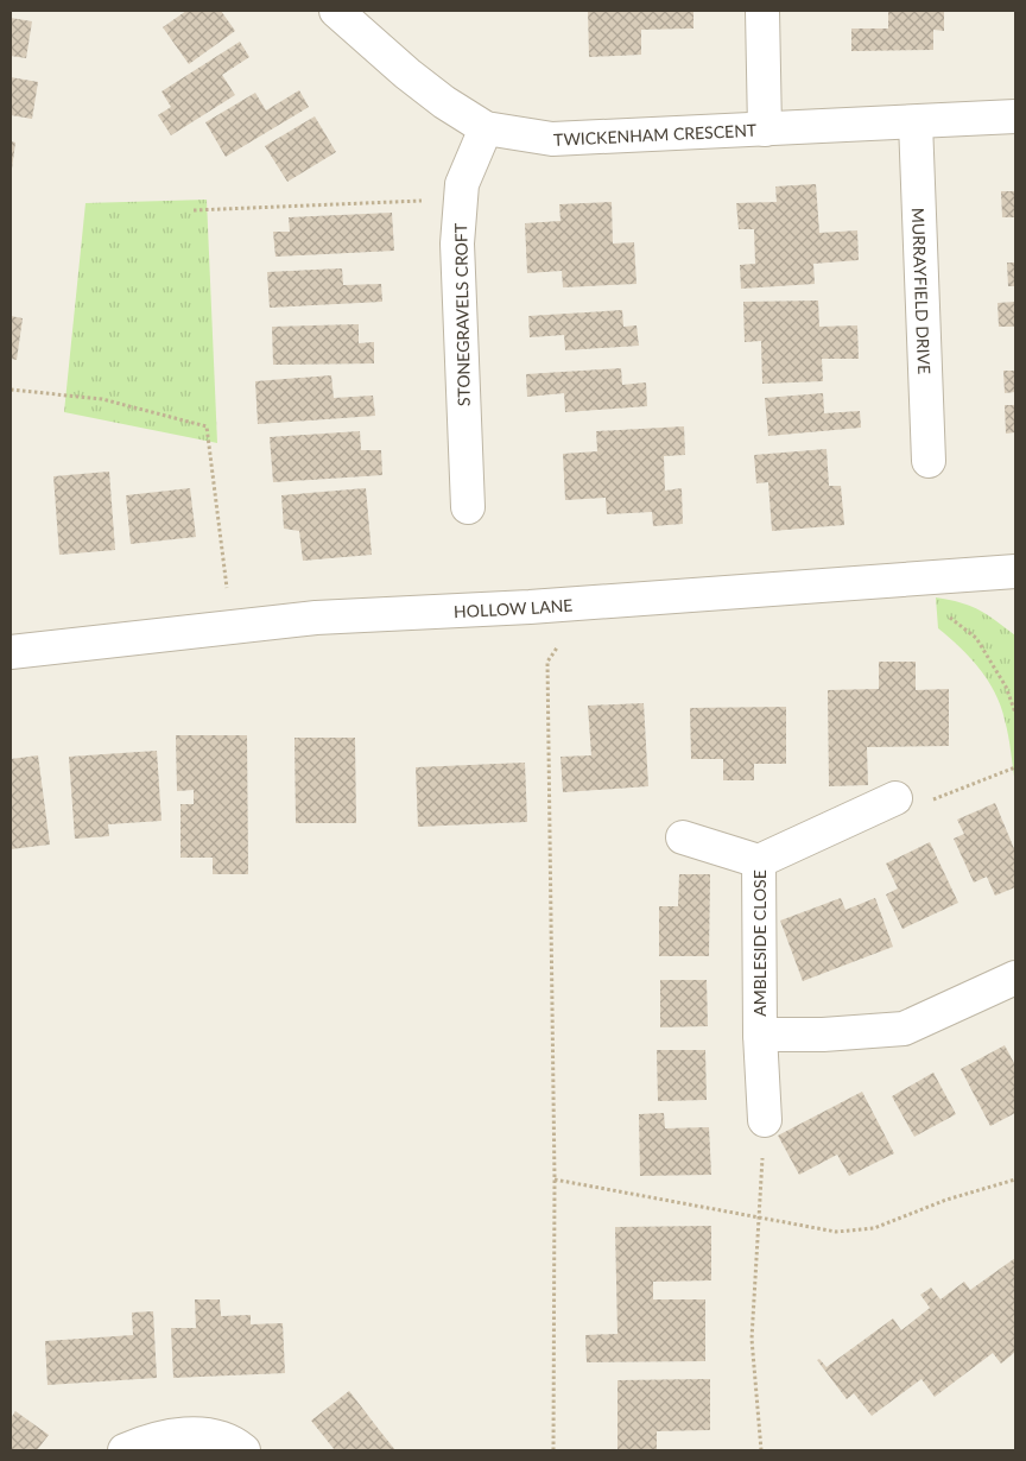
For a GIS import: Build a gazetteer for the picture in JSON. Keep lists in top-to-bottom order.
{
  "streets": {
    "street": [
      "TWICKENHAM CRESCENT",
      "MURRAYFIELD DRIVE",
      "STONEGRAVELS CROFT",
      "HOLLOW LANE",
      "AMBLESIDE CLOSE"
    ]
  },
  "crossings": [
    ["TWICKENHAM CRESCENT", "MURRAYFIELD DRIVE"],
    ["TWICKENHAM CRESCENT", "STONEGRAVELS CROFT"]
  ]
}
